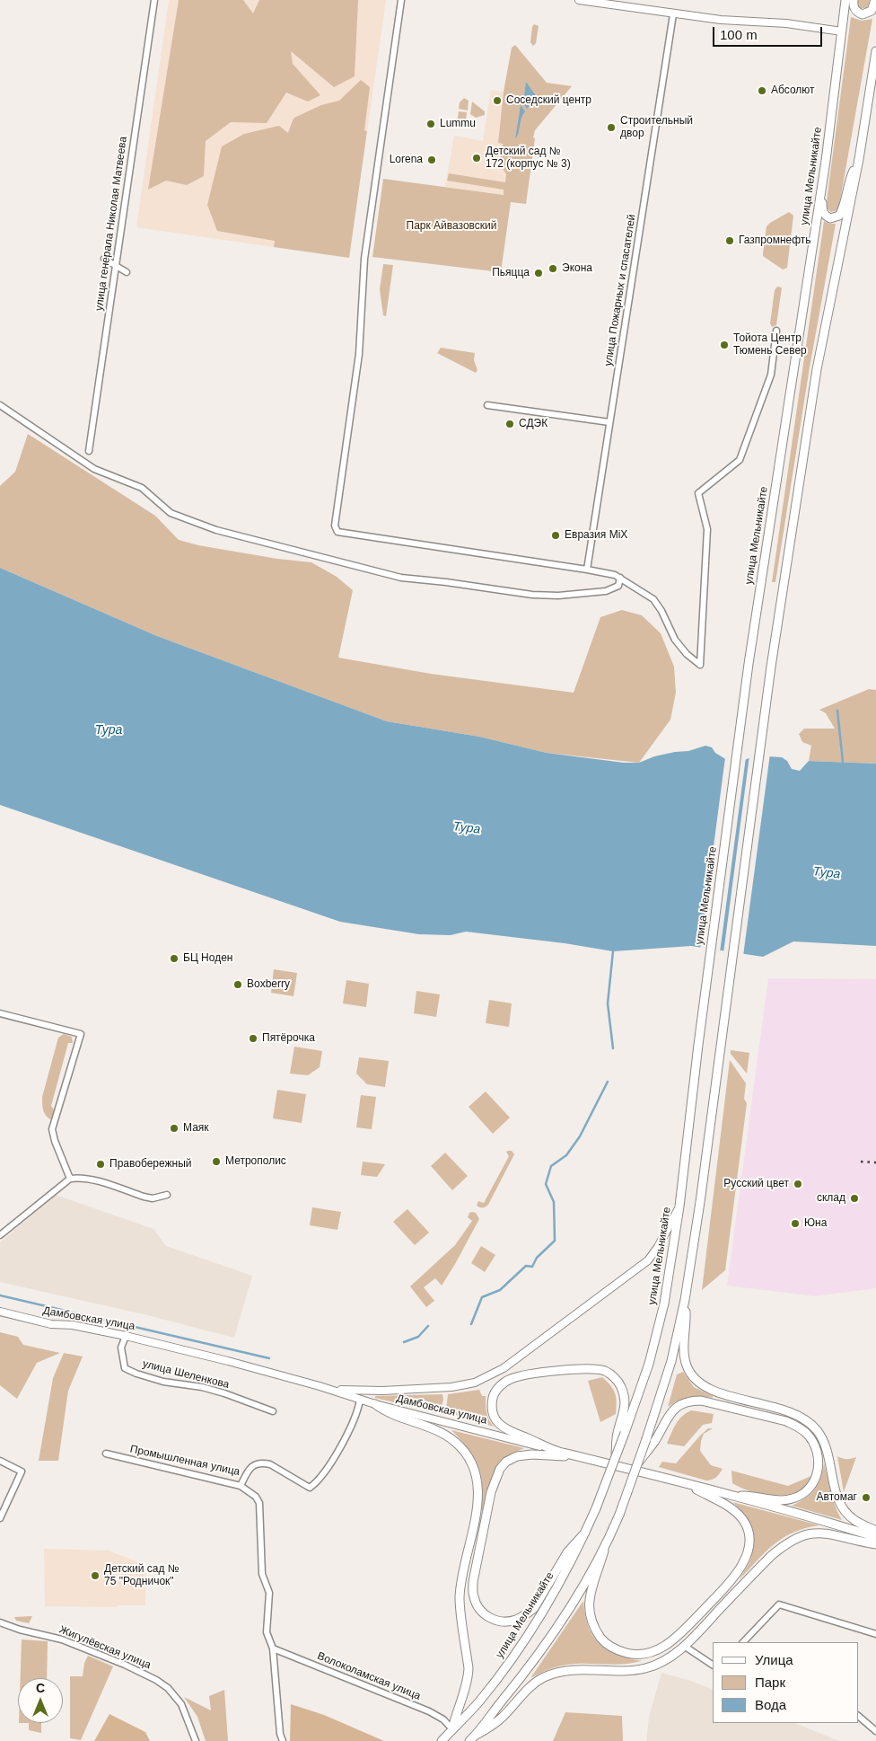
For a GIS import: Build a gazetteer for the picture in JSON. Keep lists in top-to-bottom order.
{
  "streets": {
    "main road": ["улица Мельникайте", "Дамбовская улица"],
    "street": [
      "улица генерала Николая Матвеева",
      "улица Пожарных и спасателей",
      "улица Шеленкова",
      "Промышленная улица",
      "Жигулёвская улица",
      "Волоколамская улица"
    ]
  },
  "crossings": [
    ["улица Мельникайте", "Волоколамская улица"],
    ["Дамбовская улица", "улица Шеленкова"],
    ["Дамбовская улица", "Промышленная улица"]
  ],
  "water": ["Тура"],
  "parks": ["Парк Айвазовский"],
  "places": [
    "Абсолют",
    "Соседский центр",
    "Lummu",
    "Строительный двор",
    "Детский сад № 172 (корпус № 3)",
    "Lorena",
    "Газпромнефть",
    "Экона",
    "Пьяцца",
    "Тойота Центр Тюмень Север",
    "СДЭК",
    "Евразия MiX",
    "БЦ Ноден",
    "Boxberry",
    "Пятёрочка",
    "Маяк",
    "Метрополис",
    "Правобережный",
    "Русский цвет",
    "склад",
    "Юна",
    "Автомаг",
    "Детский сад № 75 \"Родничок\""
  ],
  "legend": ["Улица", "Парк", "Вода"],
  "scale_bar": "100 m",
  "north": "top"
}
